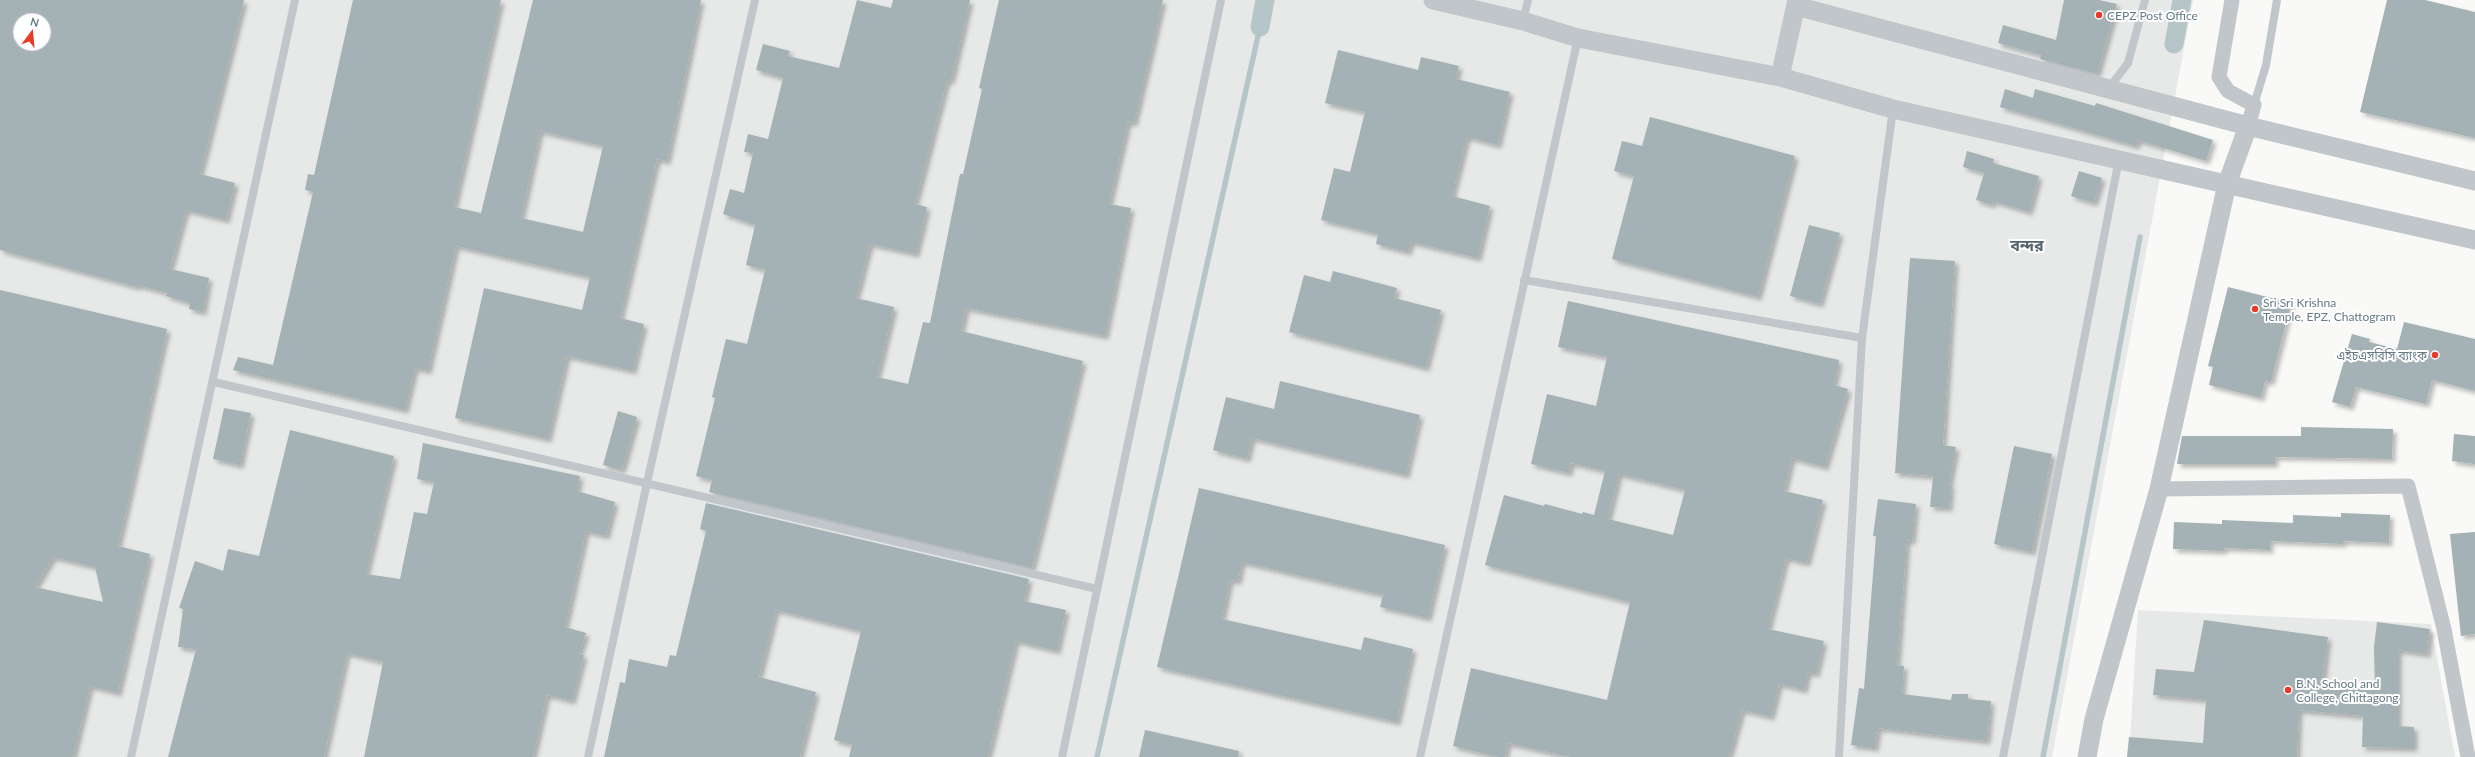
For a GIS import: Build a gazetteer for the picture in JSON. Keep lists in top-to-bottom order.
{
  "districts": ["বন্দর"],
  "places": [
    "CEPZ Post Office",
    "Sri Sri Krishna Temple, EPZ, Chattogram",
    "এইচএসবিসি ব্যাংক",
    "B.N. School and College, Chittagong"
  ],
  "north": "top"
}
